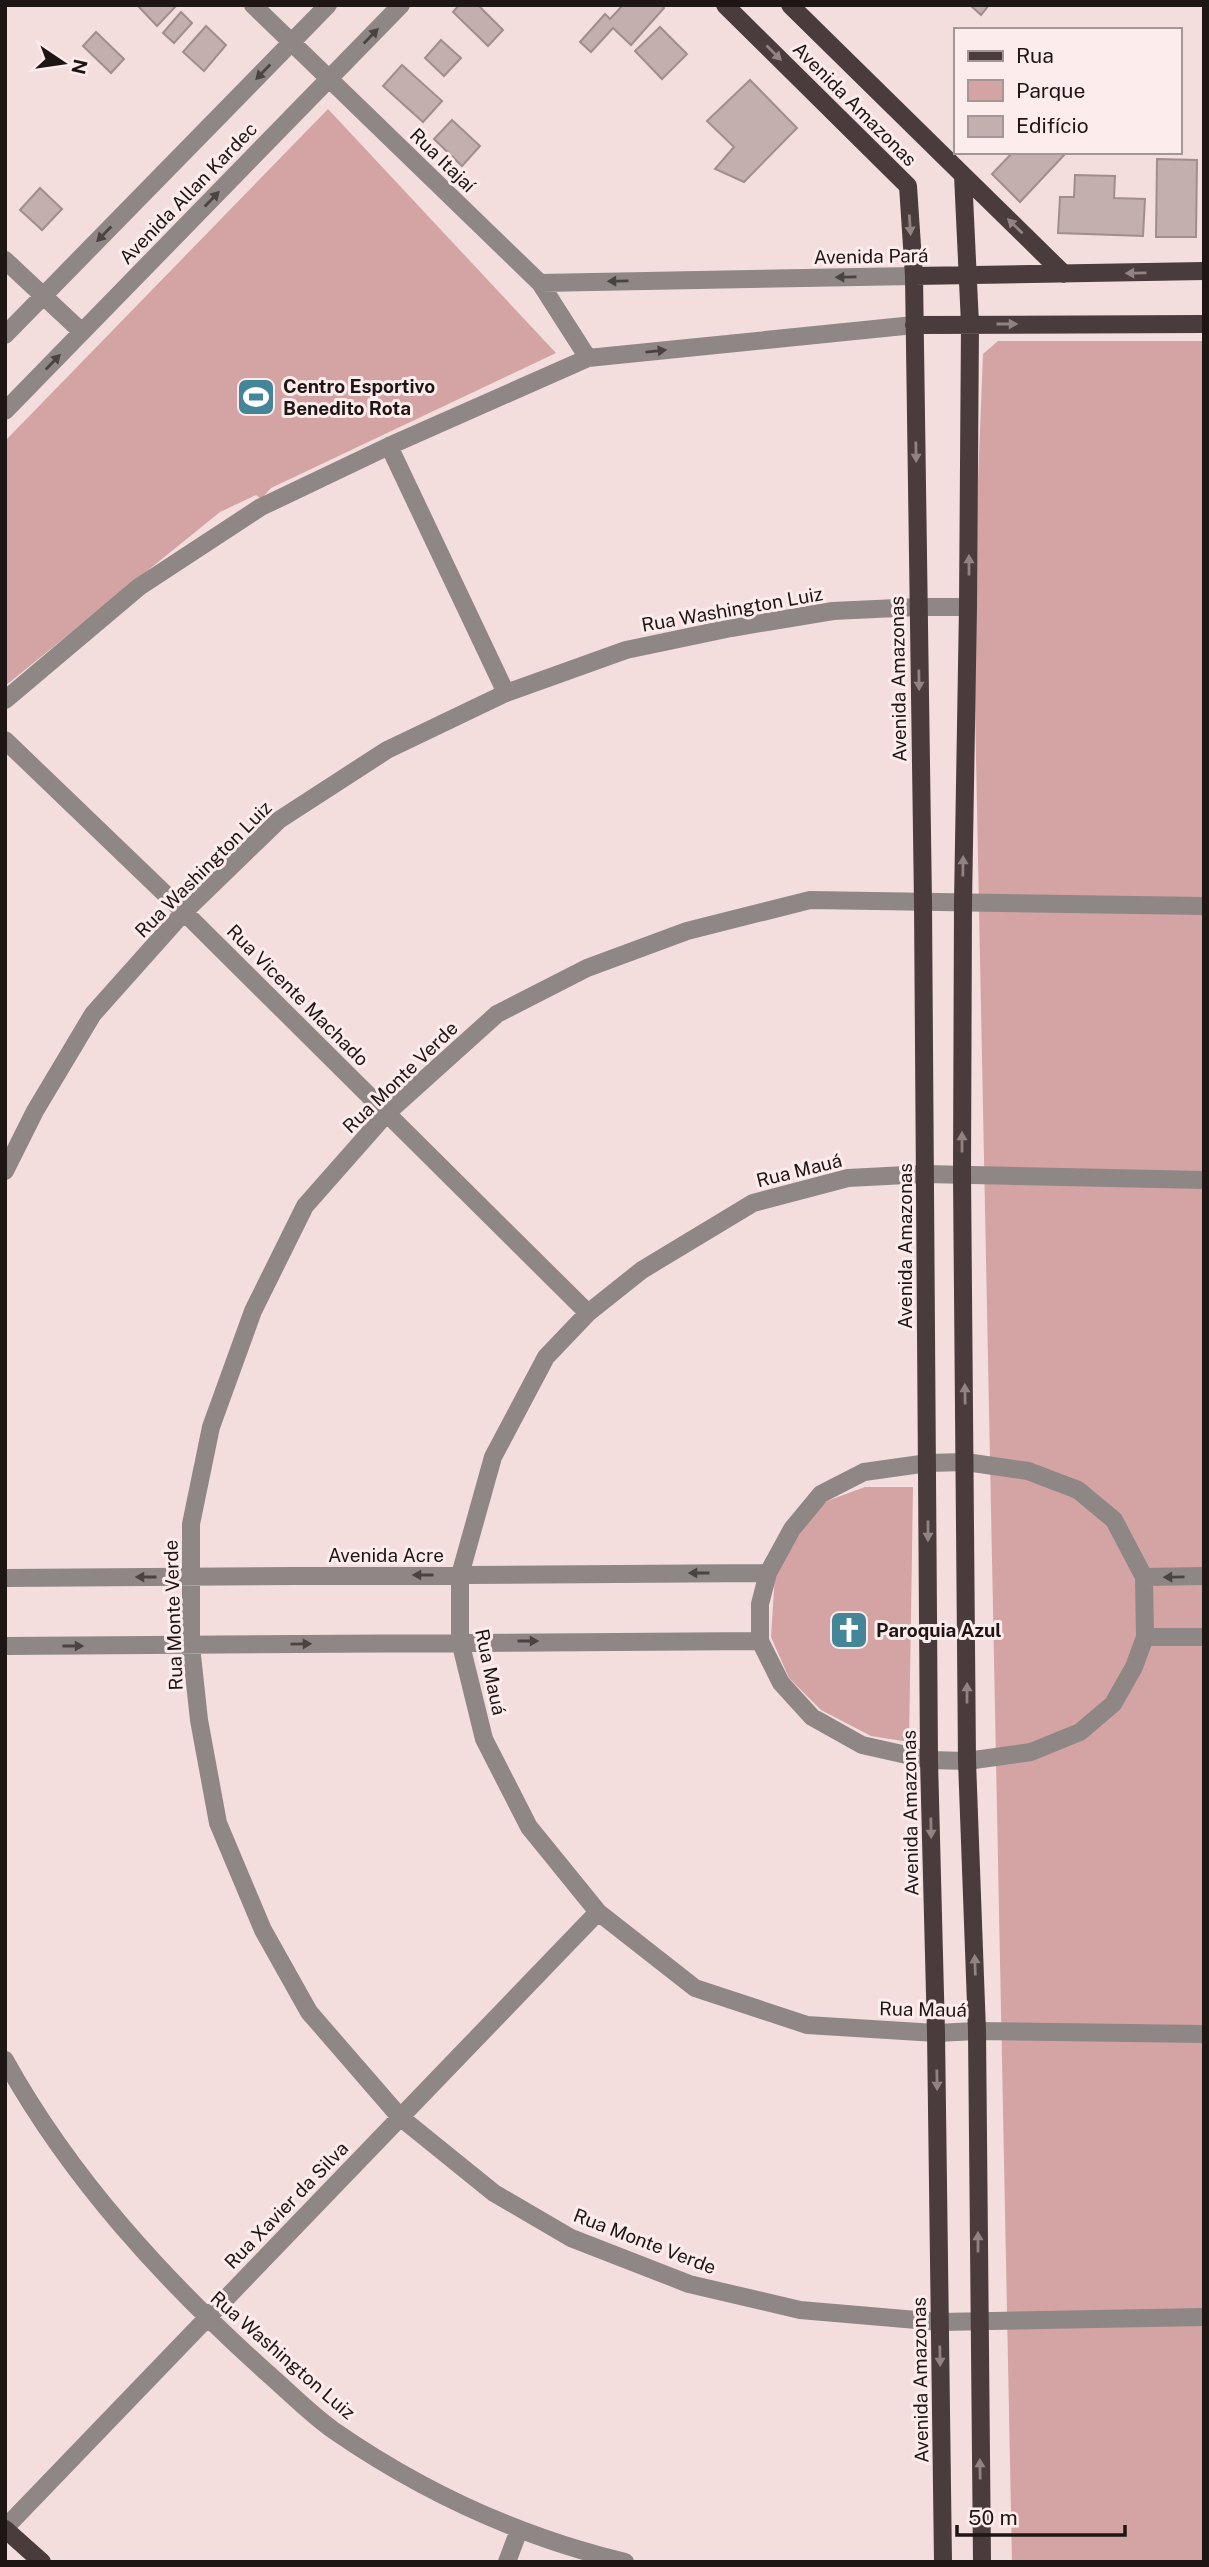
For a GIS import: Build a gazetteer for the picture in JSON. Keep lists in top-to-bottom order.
{
  "streets": {
    "main road": ["Avenida Amazonas", "Avenida Pará"],
    "street": [
      "Rua Itajaí",
      "Avenida Allan Kardec",
      "Rua Washington Luiz",
      "Rua Vicente Machado",
      "Rua Monte Verde",
      "Rua Mauá",
      "Avenida Acre",
      "Rua Xavier da Silva"
    ]
  },
  "crossings": [
    ["Avenida Amazonas", "Avenida Pará"],
    ["Avenida Amazonas", "Rua Washington Luiz"],
    ["Avenida Amazonas", "Rua Monte Verde"],
    ["Avenida Amazonas", "Rua Mauá"],
    ["Rua Itajaí", "Avenida Allan Kardec"],
    ["Rua Itajaí", "Avenida Pará"],
    ["Rua Washington Luiz", "Rua Vicente Machado"],
    ["Rua Washington Luiz", "Rua Xavier da Silva"],
    ["Rua Vicente Machado", "Rua Monte Verde"],
    ["Rua Vicente Machado", "Rua Mauá"],
    ["Rua Monte Verde", "Avenida Acre"],
    ["Rua Monte Verde", "Rua Xavier da Silva"],
    ["Rua Mauá", "Avenida Acre"],
    ["Rua Mauá", "Rua Xavier da Silva"]
  ],
  "one_way": ["Avenida Pará"],
  "places": {
    "sports": ["Centro Esportivo Benedito Rota"],
    "church": ["Paroquia Azul"]
  },
  "legend": ["Rua", "Parque", "Edifício"],
  "scale_bar": "50 m",
  "north": "right"
}
